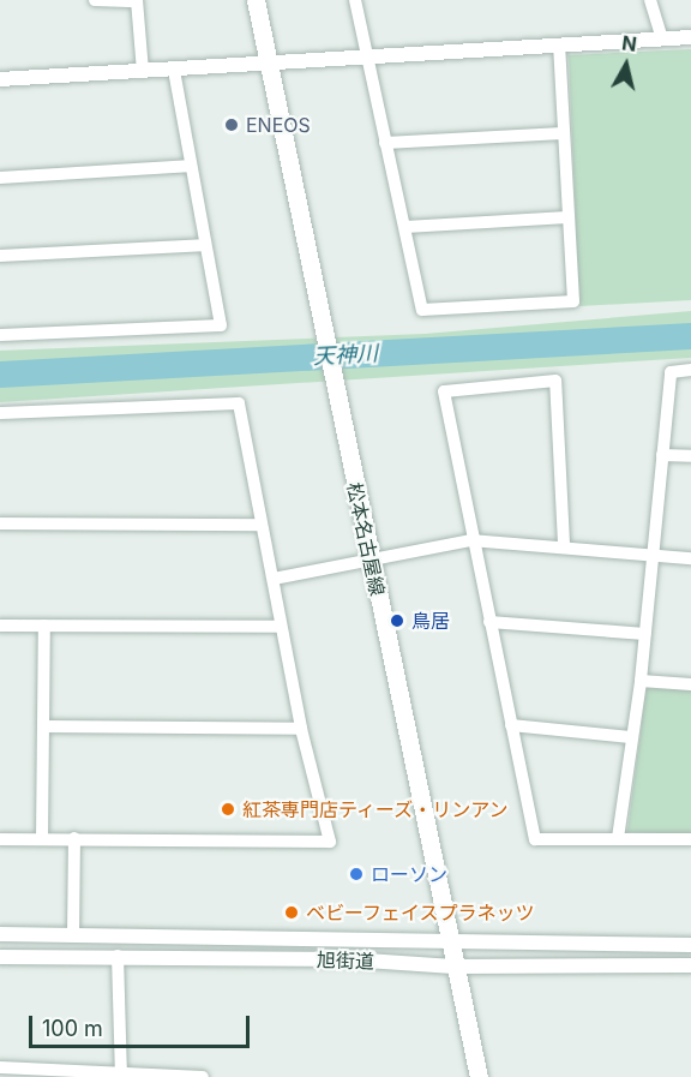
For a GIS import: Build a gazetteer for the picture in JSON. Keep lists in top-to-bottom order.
{
  "streets": {
    "main road": ["松本名古屋線"],
    "street": ["旭街道"]
  },
  "crossings": [
    ["松本名古屋線", "旭街道"]
  ],
  "water": ["天神川"],
  "places": [
    "ENEOS",
    "鳥居",
    "紅茶専門店ティーズ・リンアン",
    "ローソン",
    "ベビーフェイスプラネッツ"
  ],
  "scale_bar": "100 m",
  "north": "top"
}
